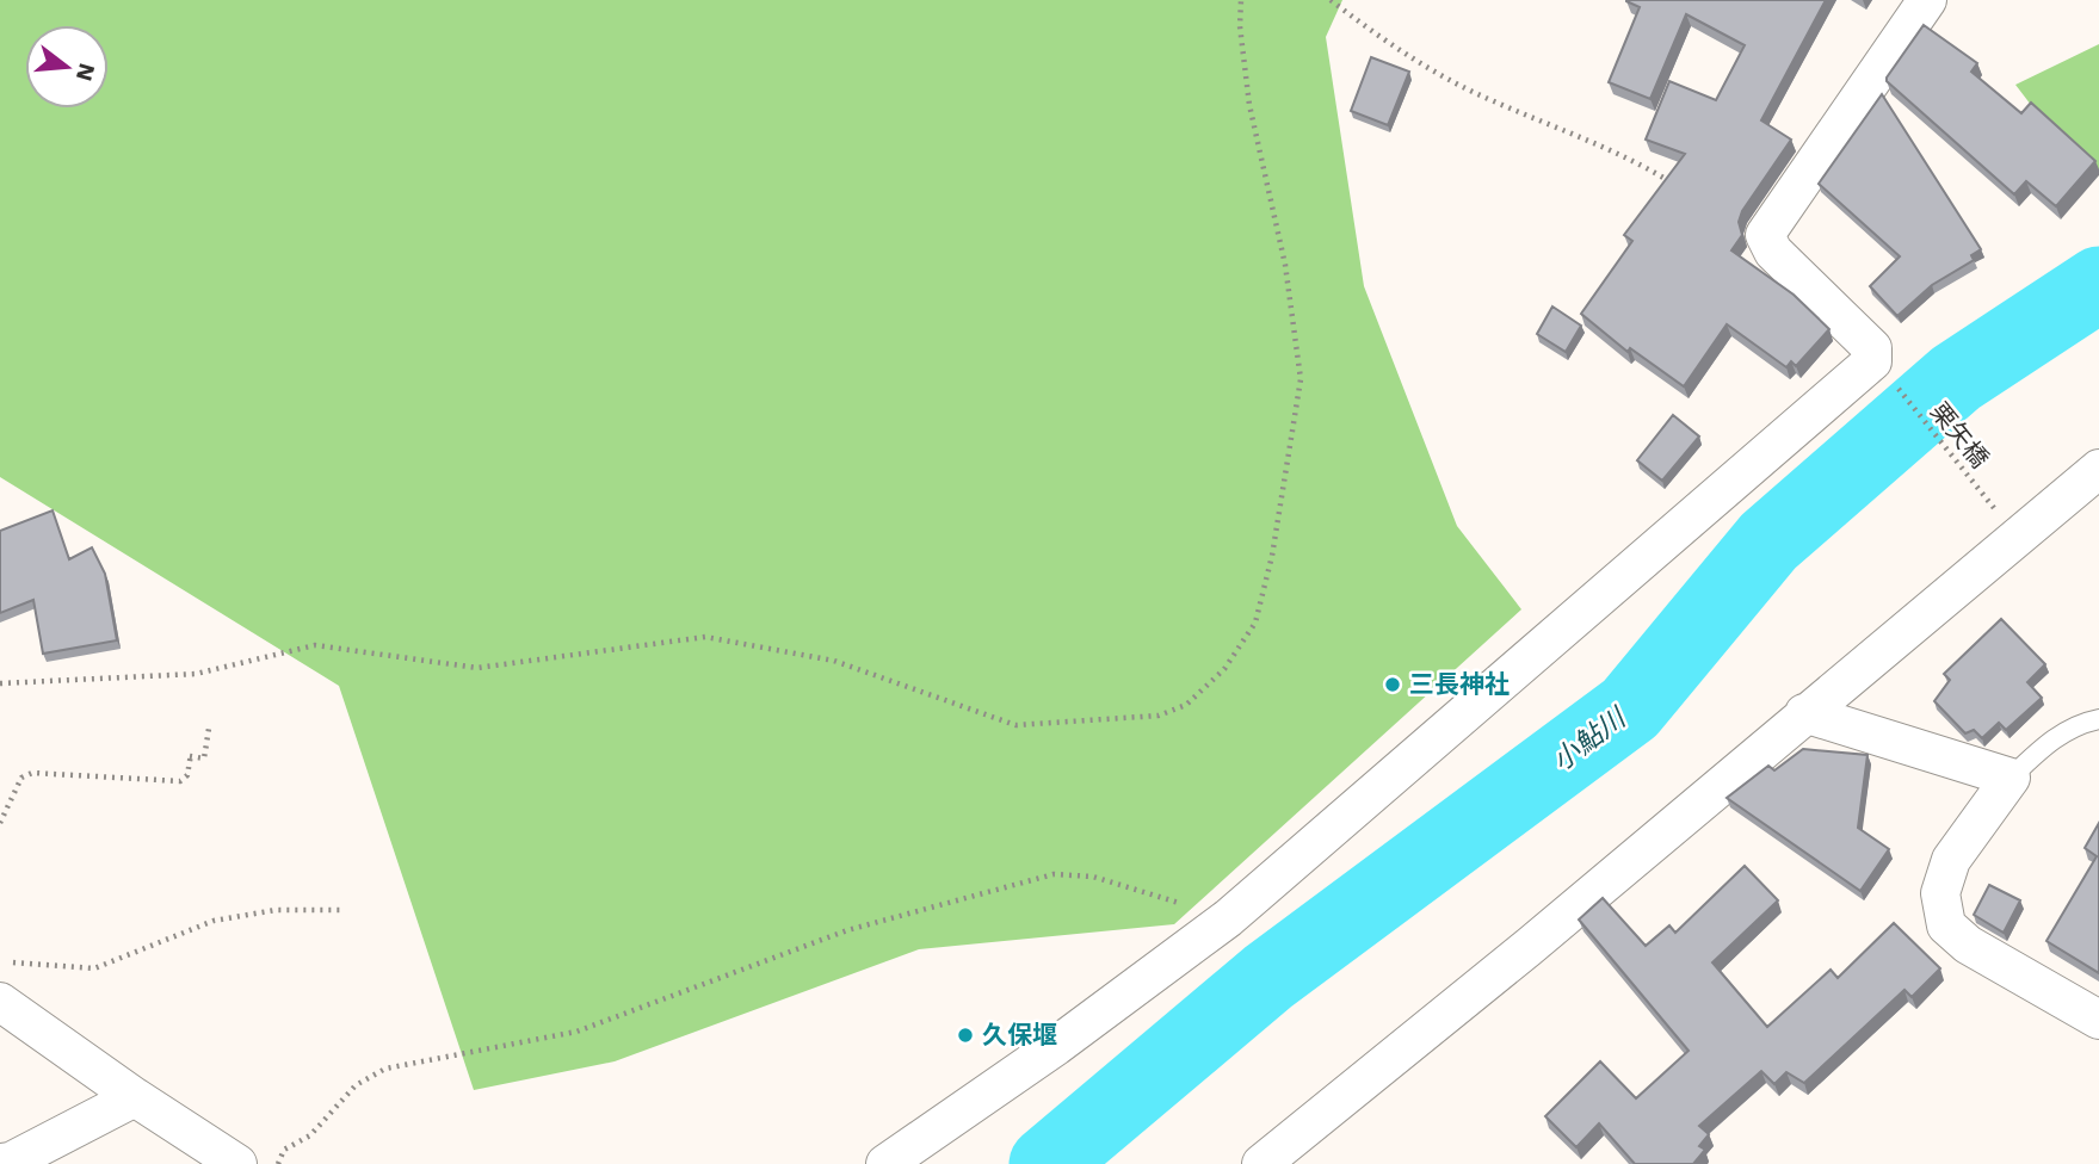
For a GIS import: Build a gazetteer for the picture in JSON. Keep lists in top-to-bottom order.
{
  "streets": {
    "path": ["栗矢橋"]
  },
  "water": ["小鮎川"],
  "places": ["三長神社", "久保堰"],
  "north": "right"
}
